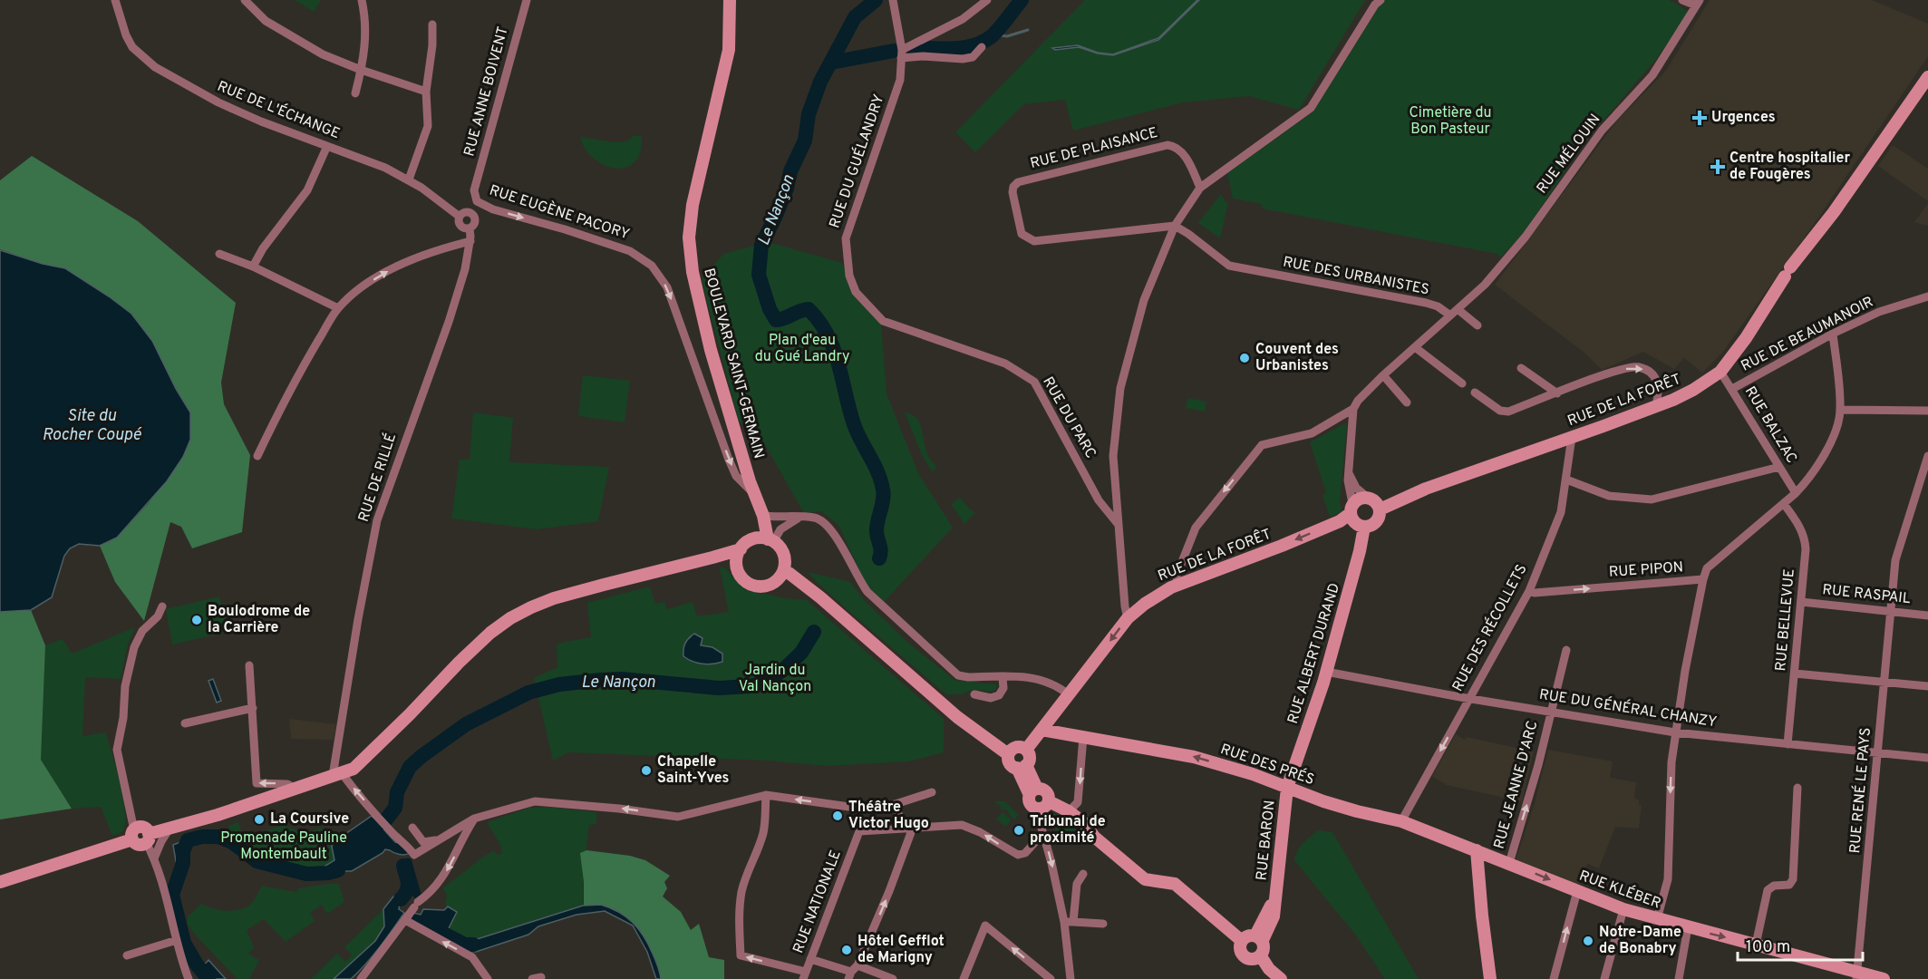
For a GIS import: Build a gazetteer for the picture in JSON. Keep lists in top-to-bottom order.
{
  "streets": {
    "main road": [
      "RUE EUGÈNE PACORY",
      "BOULEVARD SAINT-GERMAIN",
      "RUE DE LA FORÊT",
      "RUE ALBERT DURAND",
      "RUE DES PRÉS",
      "RUE BARON",
      "RUE KLÉBER"
    ],
    "street": [
      "RUE ANNE BOIVENT",
      "RUE DE L'ÉCHANGE",
      "RUE DE PLAISANCE",
      "RUE MÉLOUIN",
      "RUE DU GUÉLANDRY",
      "RUE DES URBANISTES",
      "RUE DE BEAUMANOIR",
      "RUE DU PARC",
      "RUE BALZAC",
      "RUE DE RILLÉ",
      "RUE PIPON",
      "RUE RASPAIL",
      "RUE BELLEVUE",
      "RUE DES RÉCOLLETS",
      "RUE DU GÉNÉRAL CHANZY",
      "RUE JEANNE D'ARC",
      "RUE RENÉ LE PAYS",
      "RUE NATIONALE"
    ]
  },
  "crossings": [
    ["RUE ANNE BOIVENT", "RUE EUGÈNE PACORY"],
    ["RUE DE L'ÉCHANGE", "RUE DE RILLÉ"],
    ["RUE DE PLAISANCE", "RUE DES URBANISTES"],
    ["RUE MÉLOUIN", "RUE DES URBANISTES"],
    ["RUE DU GUÉLANDRY", "RUE DU PARC"],
    ["RUE EUGÈNE PACORY", "BOULEVARD SAINT-GERMAIN"],
    ["RUE DE BEAUMANOIR", "RUE BALZAC"],
    ["RUE DE LA FORÊT", "RUE BALZAC"],
    ["RUE DE LA FORÊT", "RUE DES RÉCOLLETS"],
    ["RUE DE LA FORÊT", "RUE ALBERT DURAND"],
    ["RUE DE LA FORÊT", "RUE DES PRÉS"],
    ["RUE BALZAC", "RUE PIPON"],
    ["RUE PIPON", "RUE BELLEVUE"],
    ["RUE PIPON", "RUE DES RÉCOLLETS"],
    ["RUE RASPAIL", "RUE BELLEVUE"],
    ["RUE RASPAIL", "RUE RENÉ LE PAYS"],
    ["RUE BELLEVUE", "RUE DU GÉNÉRAL CHANZY"],
    ["RUE DES RÉCOLLETS", "RUE DU GÉNÉRAL CHANZY"],
    ["RUE DES RÉCOLLETS", "RUE DES PRÉS"],
    ["RUE ALBERT DURAND", "RUE DU GÉNÉRAL CHANZY"],
    ["RUE ALBERT DURAND", "RUE DES PRÉS"],
    ["RUE ALBERT DURAND", "RUE BARON"],
    ["RUE DU GÉNÉRAL CHANZY", "RUE JEANNE D'ARC"],
    ["RUE DU GÉNÉRAL CHANZY", "RUE RENÉ LE PAYS"],
    ["RUE DES PRÉS", "RUE BARON"],
    ["RUE DES PRÉS", "RUE KLÉBER"],
    ["RUE JEANNE D'ARC", "RUE KLÉBER"],
    ["RUE RENÉ LE PAYS", "RUE KLÉBER"]
  ],
  "one_way": [
    "RUE EUGÈNE PACORY",
    "RUE PIPON",
    "RUE DES PRÉS",
    "RUE JEANNE D'ARC"
  ],
  "water": ["Le Nançon", "Site du Rocher Coupé"],
  "parks": [
    "Cimetière du Bon Pasteur",
    "Plan d'eau du Gué Landry",
    "Jardin du Val Nançon",
    "Promenade Pauline Montembault"
  ],
  "places": {
    "health": ["Urgences", "Centre hospitalier de Fougères"],
    "other": [
      "Couvent des Urbanistes",
      "Boulodrome de la Carrière",
      "Chapelle Saint-Yves",
      "Théâtre Victor Hugo",
      "La Coursive",
      "Tribunal de proximité",
      "Notre-Dame de Bonabry",
      "Hôtel Gefflot de Marigny"
    ]
  },
  "scale_bar": "100 m"
}
